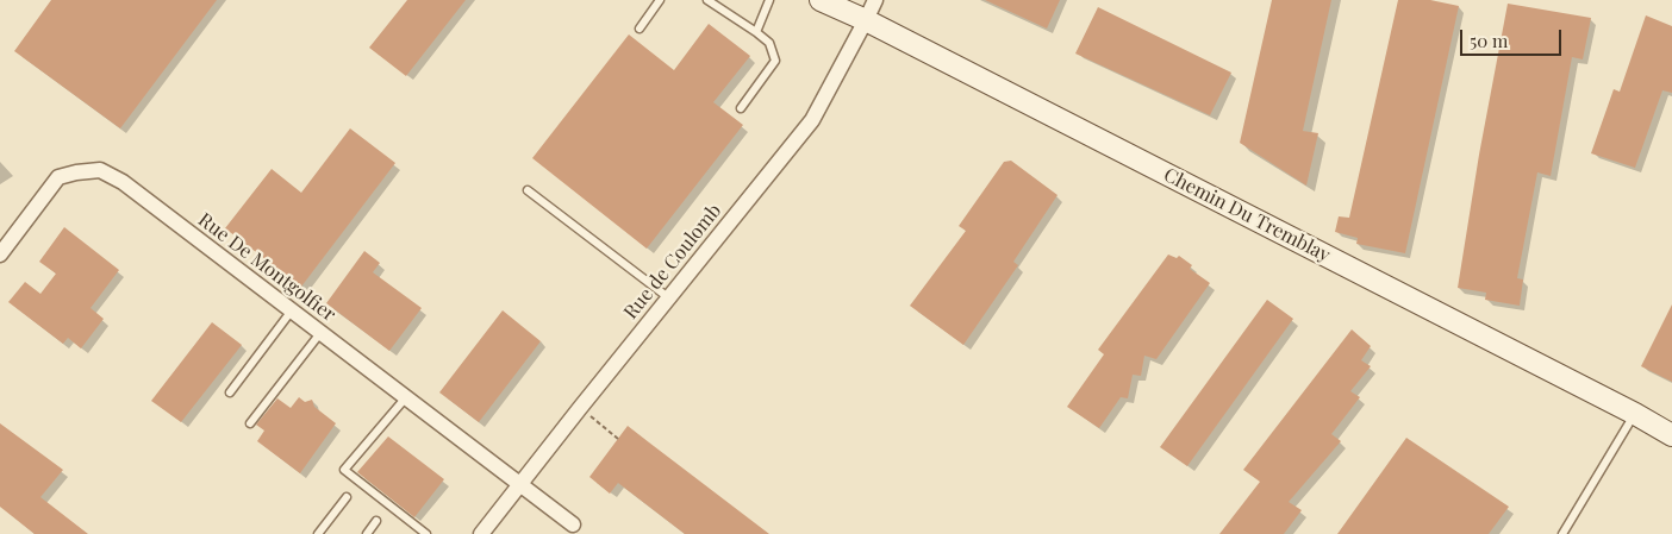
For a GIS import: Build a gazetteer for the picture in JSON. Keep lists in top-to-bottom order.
{
  "streets": {
    "street": ["Chemin Du Tremblay", "Rue de Coulomb", "Rue De Montgolfier"]
  },
  "crossings": [
    ["Chemin Du Tremblay", "Rue de Coulomb"],
    ["Rue de Coulomb", "Rue De Montgolfier"]
  ],
  "scale_bar": "50 m"
}
